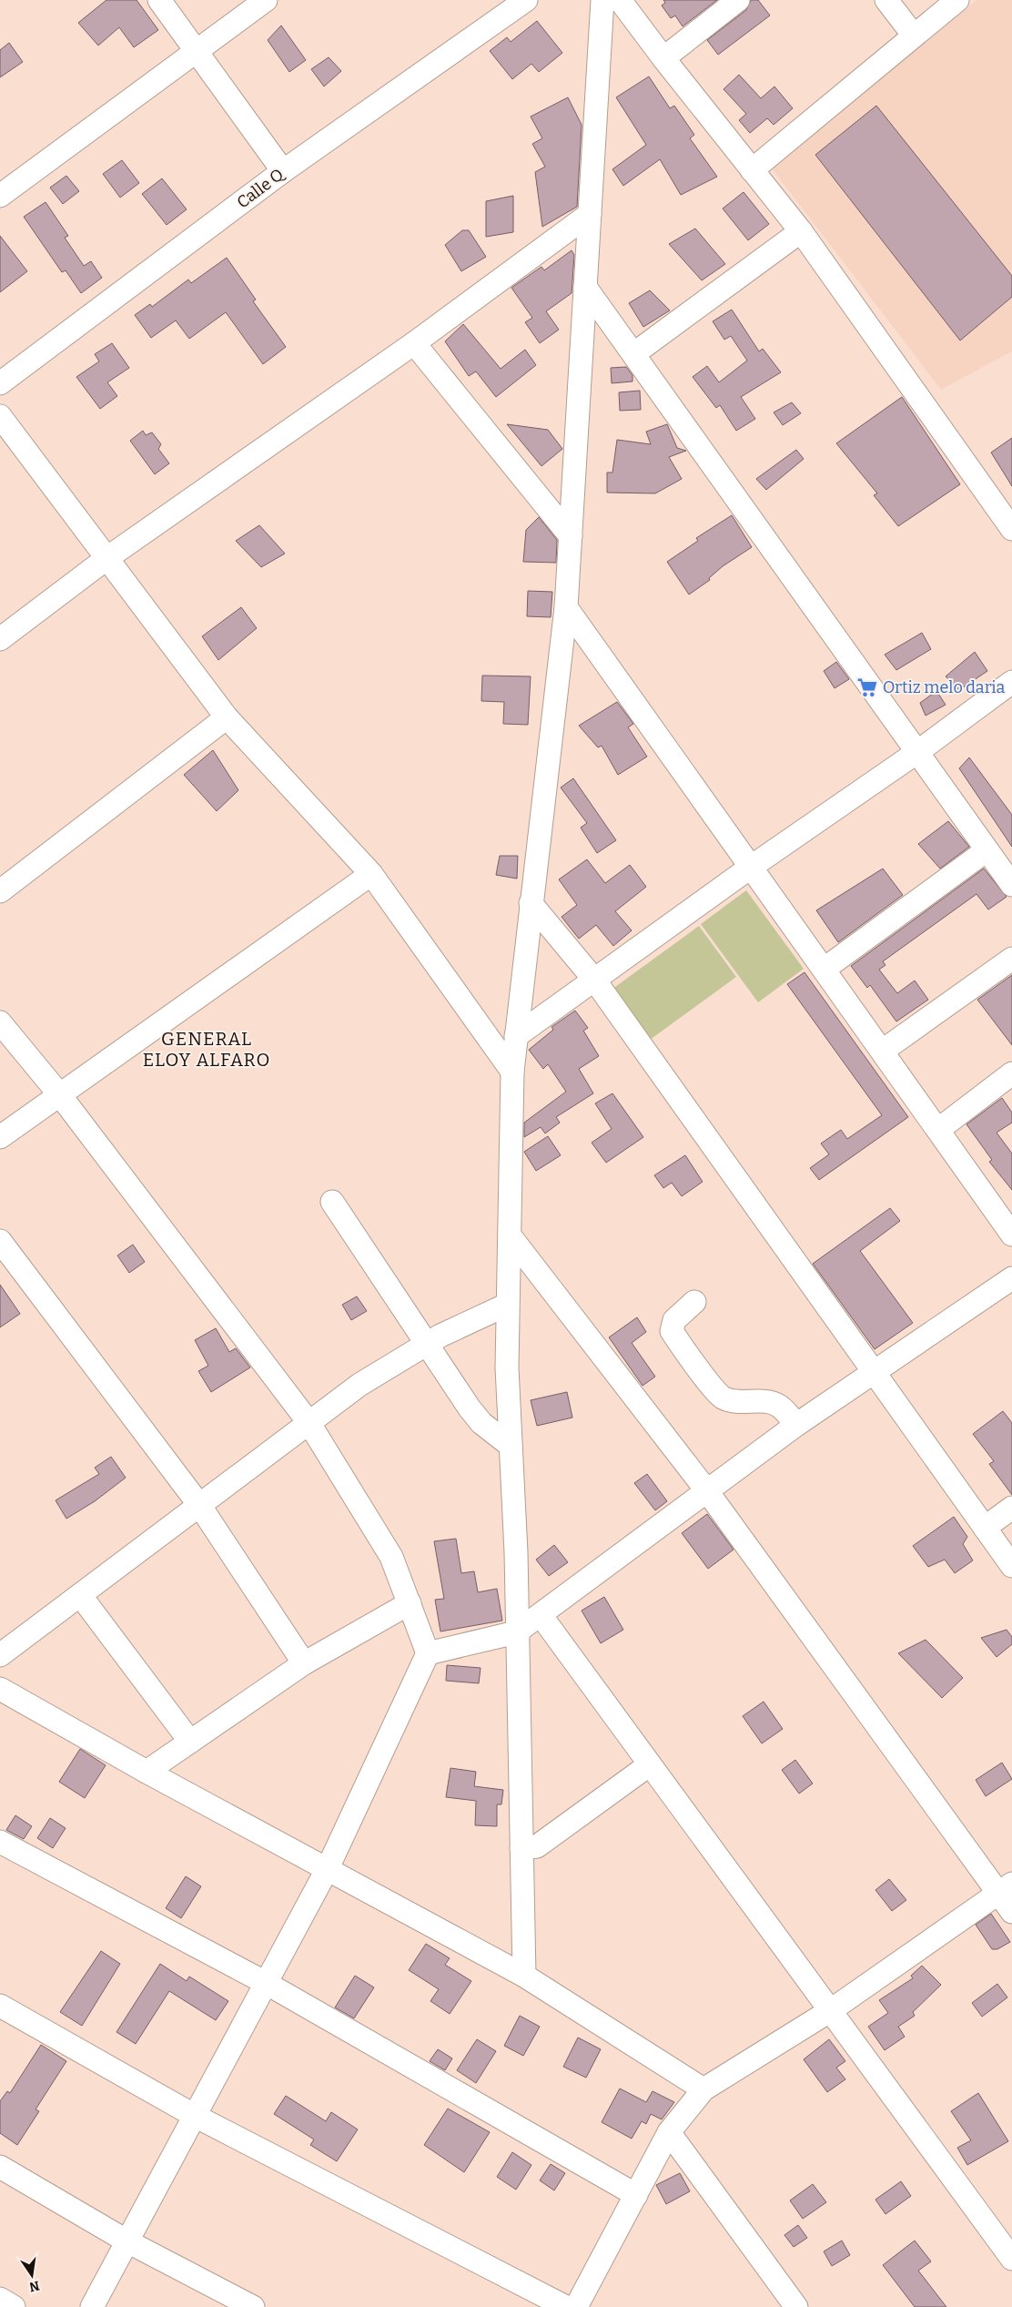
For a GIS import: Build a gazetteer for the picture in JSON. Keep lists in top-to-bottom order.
{
  "streets": {
    "street": ["Calle Q"]
  },
  "districts": ["GENERAL ELOY ALFARO"],
  "places": {
    "supermarket": ["Ortiz melo daria"]
  },
  "north": "bottom"
}
